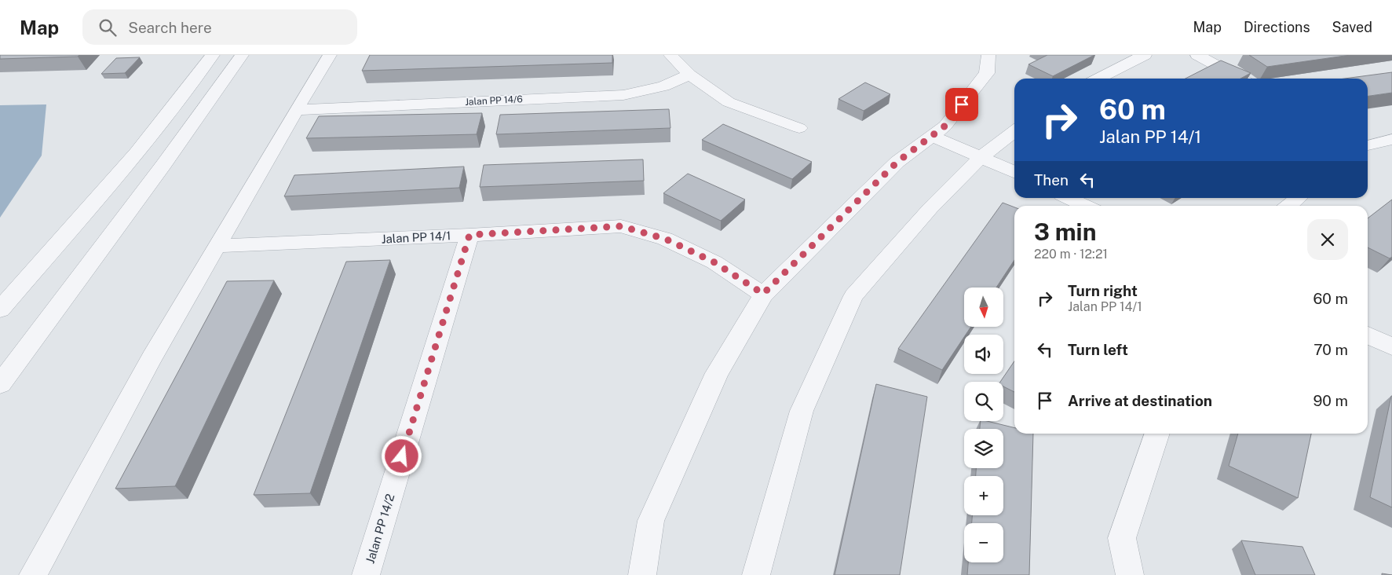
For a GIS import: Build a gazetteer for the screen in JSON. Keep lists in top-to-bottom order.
{
  "streets": {
    "street": ["Jalan PP 14/6", "Jalan PP 14/1", "Jalan PP 14/2"]
  },
  "crossings": [
    ["Jalan PP 14/1", "Jalan PP 14/2"]
  ],
  "north": "bottom",
  "page": {
    "header": "Map",
    "search": "Search here",
    "nav": ["Map", "Directions", "Saved"],
    "turn": ["60 m", "Jalan PP 14/1"],
    "then": "Then",
    "heading": ["3 min", "220 m · 12:21"],
    "list": [
      {
        "name": "Turn right",
        "note": "Jalan PP 14/1",
        "value": "60 m"
      },
      {
        "name": "Turn left",
        "value": "70 m"
      },
      {
        "name": "Arrive at destination",
        "value": "90 m"
      }
    ],
    "map_buttons": ["+", "−"]
  }
}
